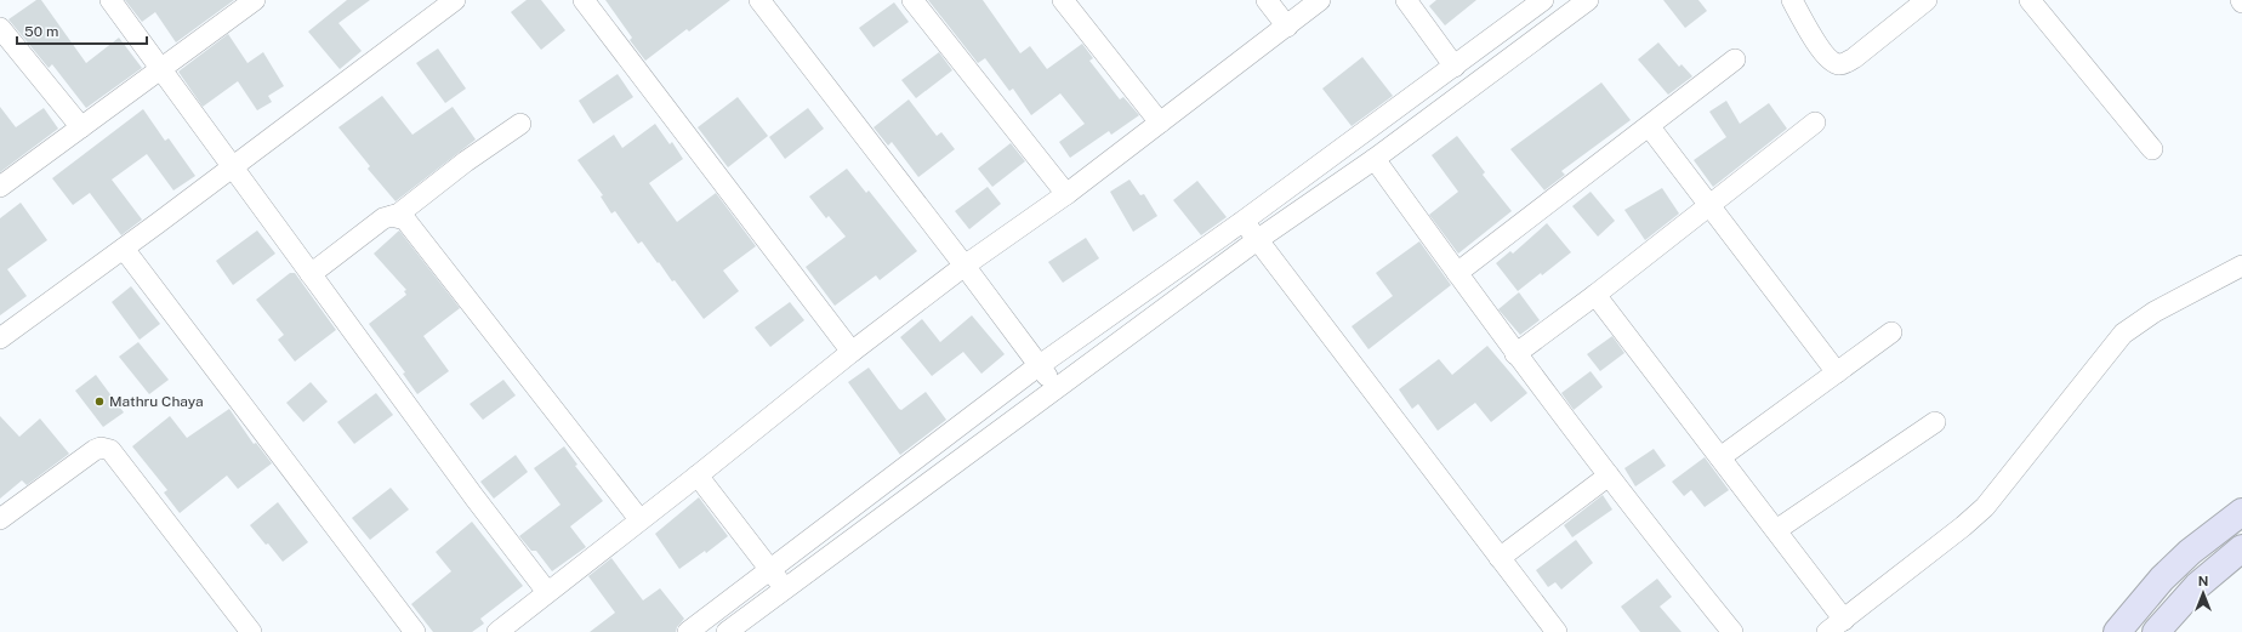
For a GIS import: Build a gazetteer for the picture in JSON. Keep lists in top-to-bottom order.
{
  "places": ["Mathru Chaya"],
  "scale_bar": "50 m",
  "north": "top"
}
